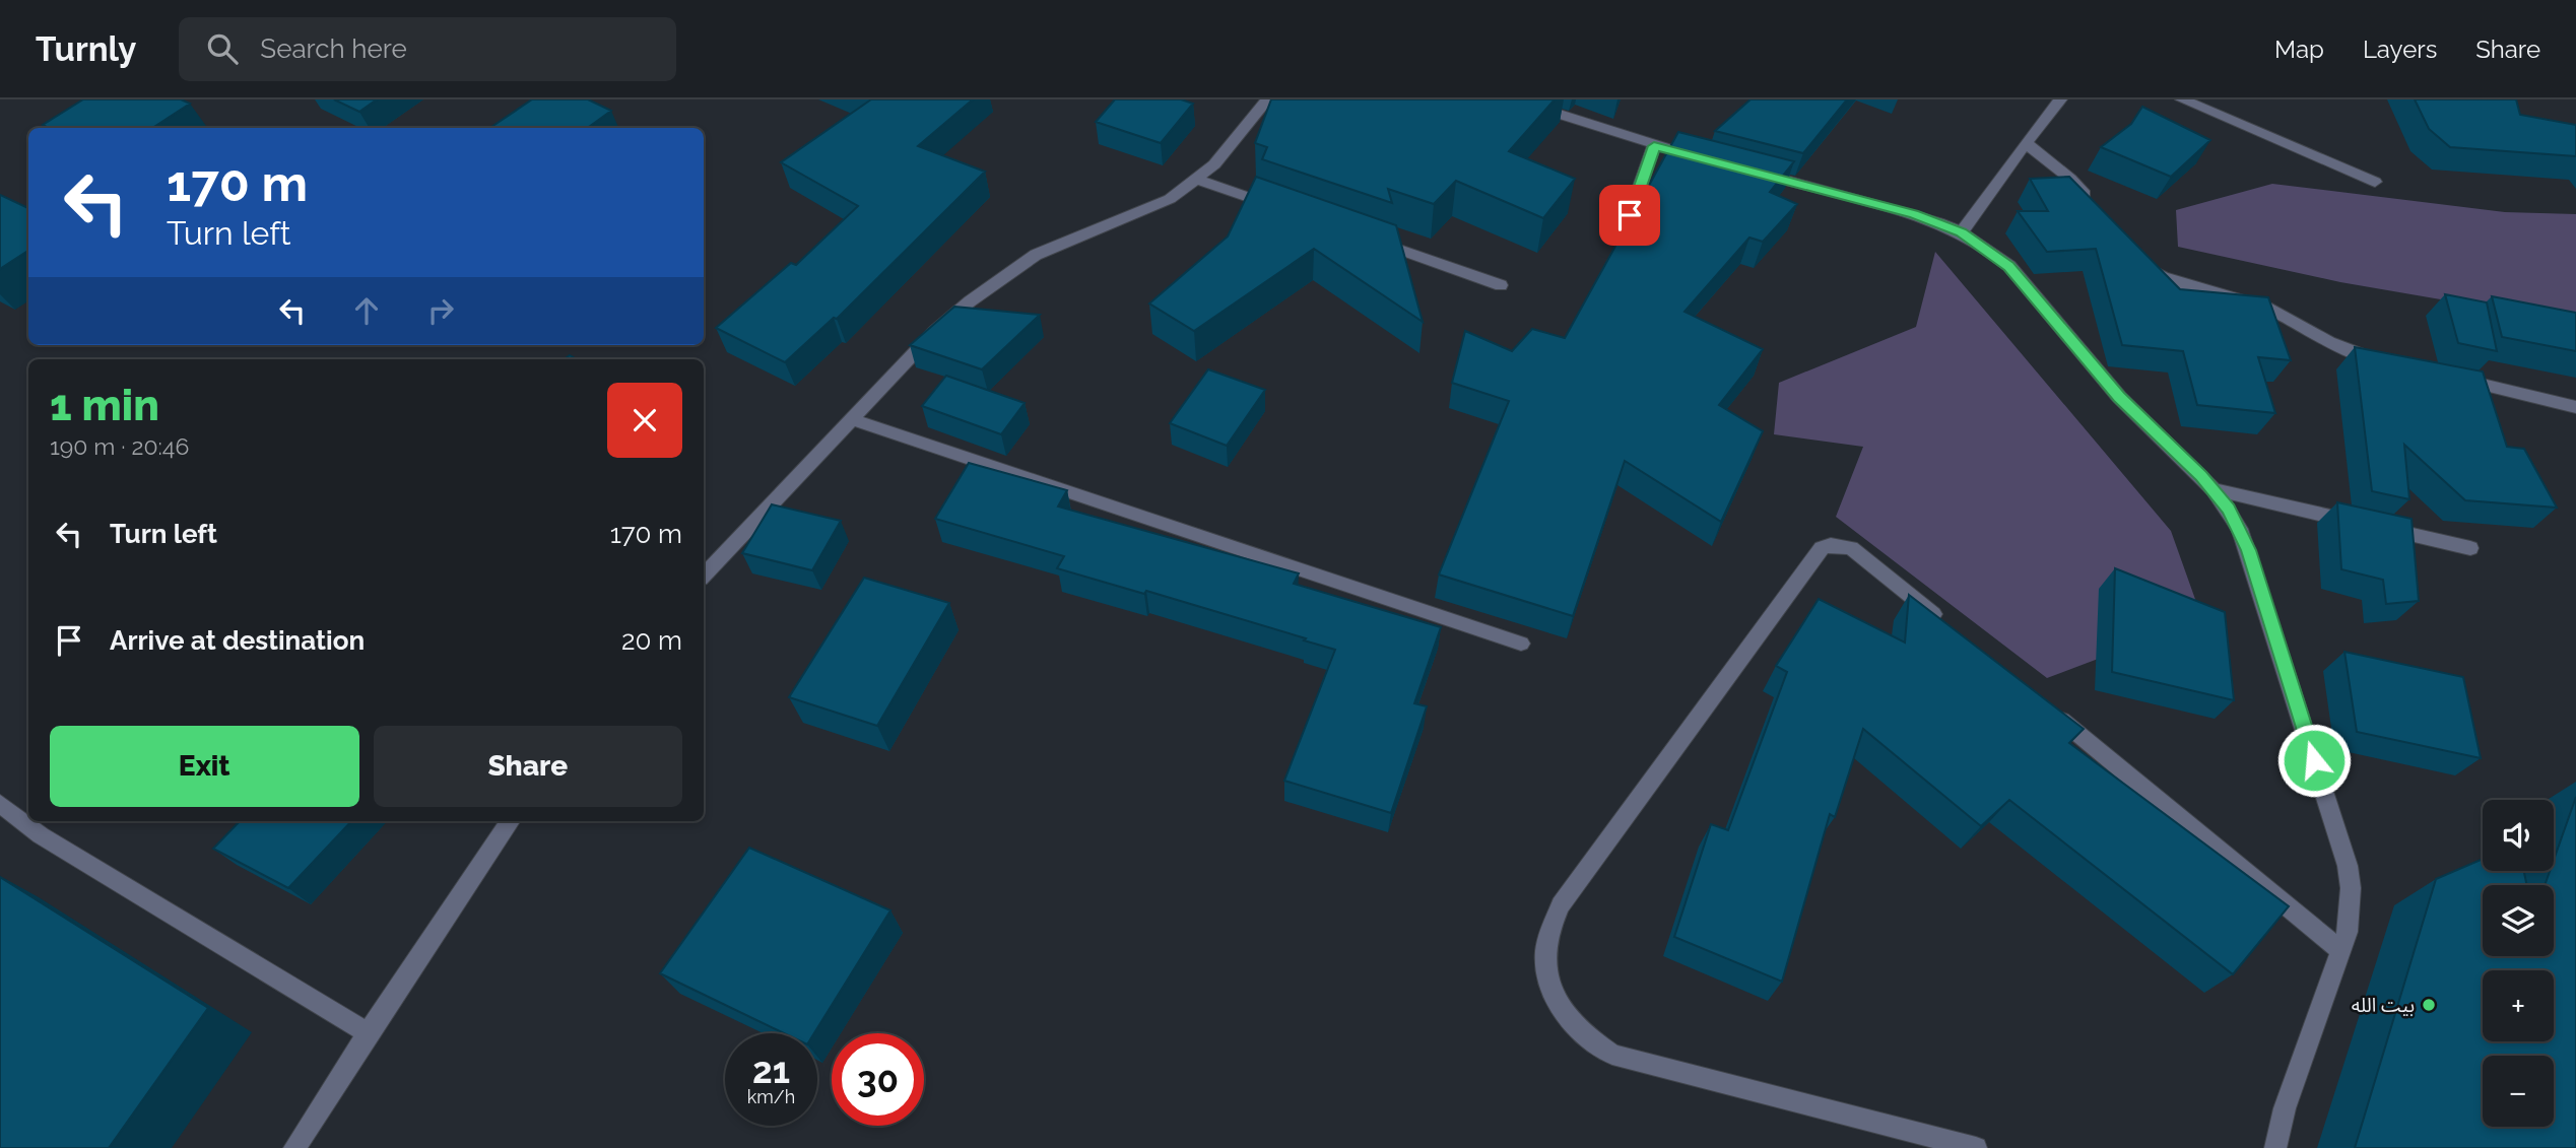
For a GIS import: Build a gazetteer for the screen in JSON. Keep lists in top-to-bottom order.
{
  "places": ["بيت الله"],
  "page": {
    "header": "Turnly",
    "search": "Search here",
    "nav": ["Map", "Layers", "Share"],
    "turn": ["170 m", "Turn left"],
    "heading": ["1 min", "190 m · 20:46"],
    "list": [
      {
        "name": "Turn left",
        "value": "170 m"
      },
      {
        "name": "Arrive at destination",
        "value": "20 m"
      }
    ],
    "buttons": ["Exit", "Share"],
    "map_buttons": ["+", "−"],
    "speed": "21 km/h",
    "limit": "30"
  }
}
